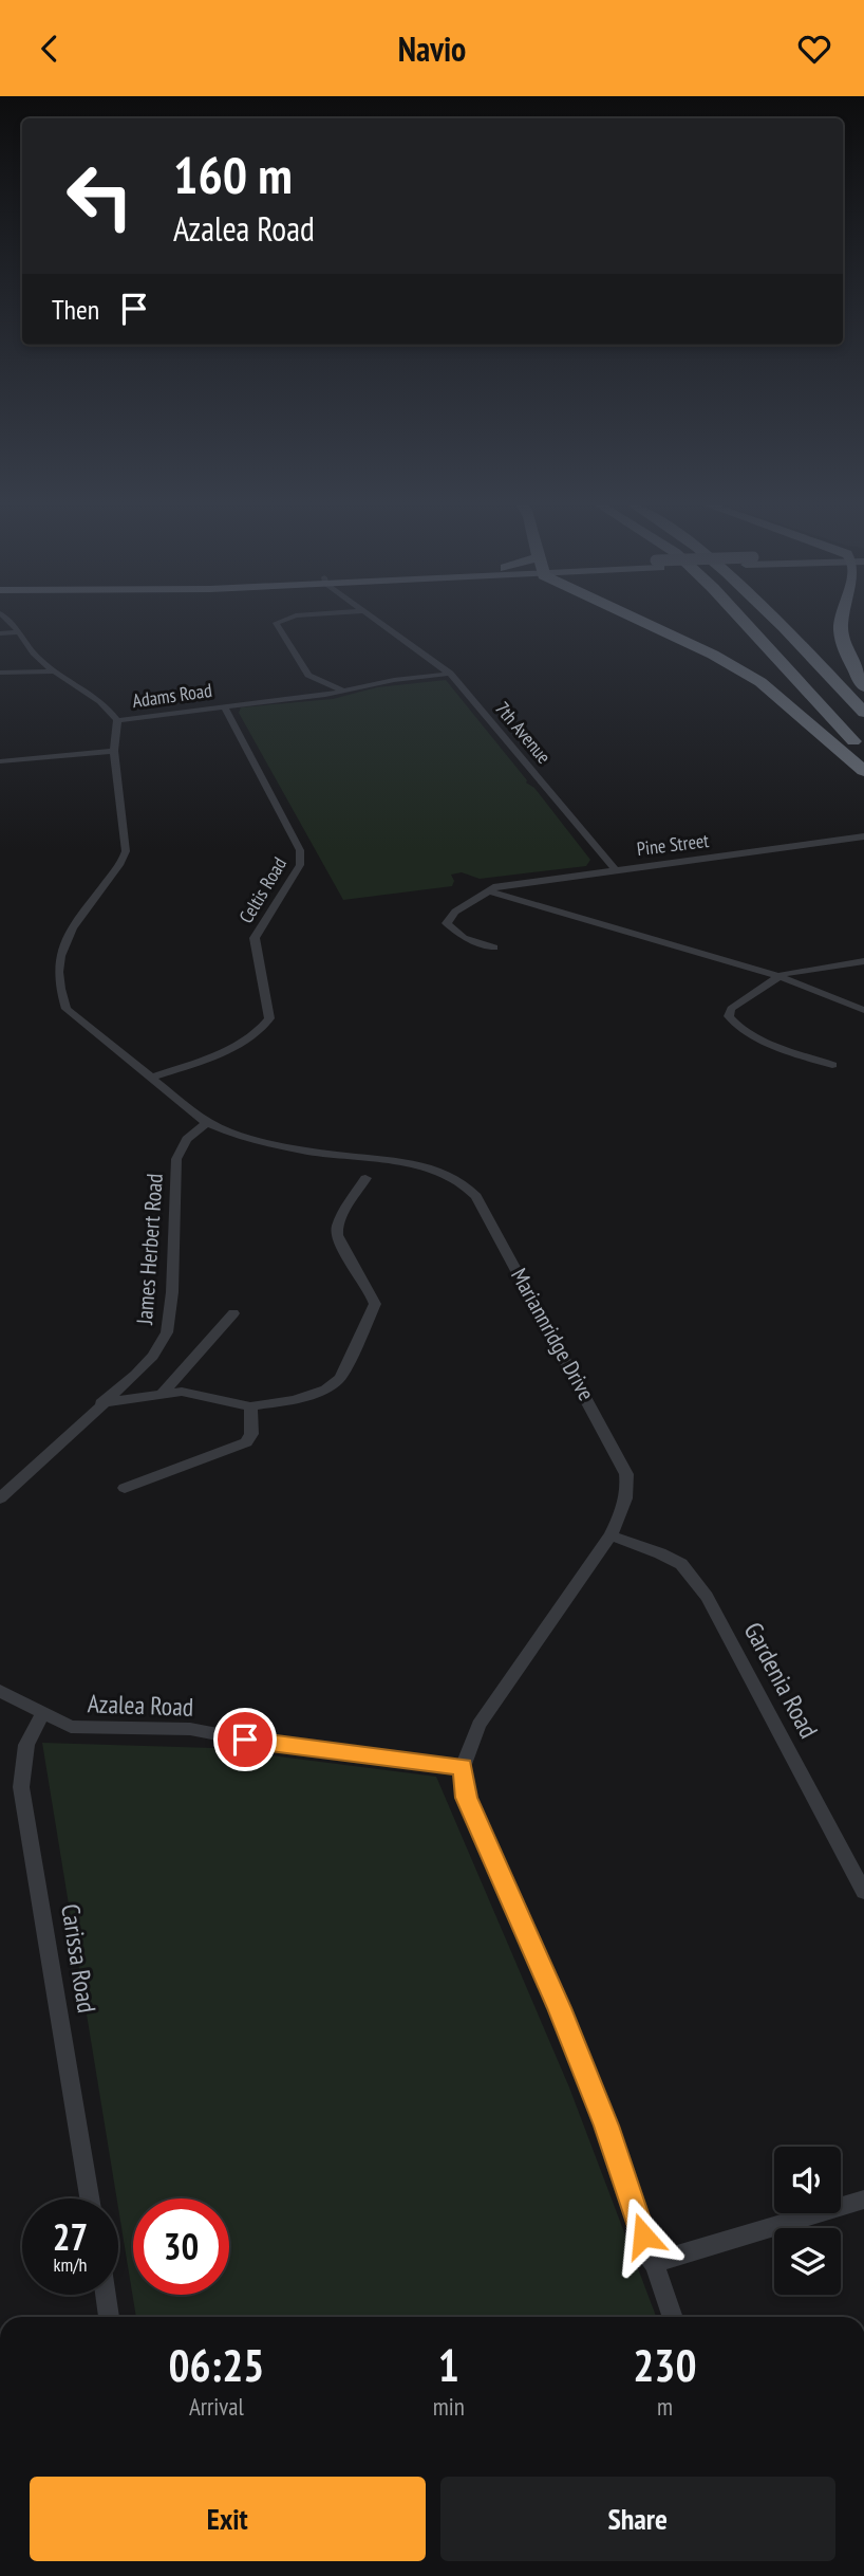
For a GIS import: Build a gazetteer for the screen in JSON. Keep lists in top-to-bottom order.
{
  "streets": {
    "street": [
      "Adams Road",
      "7th Avenue",
      "Pine Street",
      "Celtis Road",
      "James Herbert Road",
      "Mariannridge Drive",
      "Gardenia Road",
      "Azalea Road",
      "Carissa Road"
    ]
  },
  "crossings": [
    ["Adams Road", "7th Avenue"],
    ["Adams Road", "Celtis Road"],
    ["Adams Road", "Mariannridge Drive"],
    ["7th Avenue", "Pine Street"],
    ["Celtis Road", "Mariannridge Drive"],
    ["James Herbert Road", "Mariannridge Drive"],
    ["Mariannridge Drive", "Gardenia Road"],
    ["Mariannridge Drive", "Azalea Road"],
    ["Azalea Road", "Carissa Road"]
  ],
  "page": {
    "header": "Navio",
    "turn": ["160 m", "Azalea Road"],
    "then": "Then",
    "speed": "27 km/h",
    "limit": "30",
    "eta": [
      "06:25",
      "Arrival",
      "1",
      "min",
      "230",
      "m"
    ],
    "buttons": ["Exit", "Share"]
  }
}
